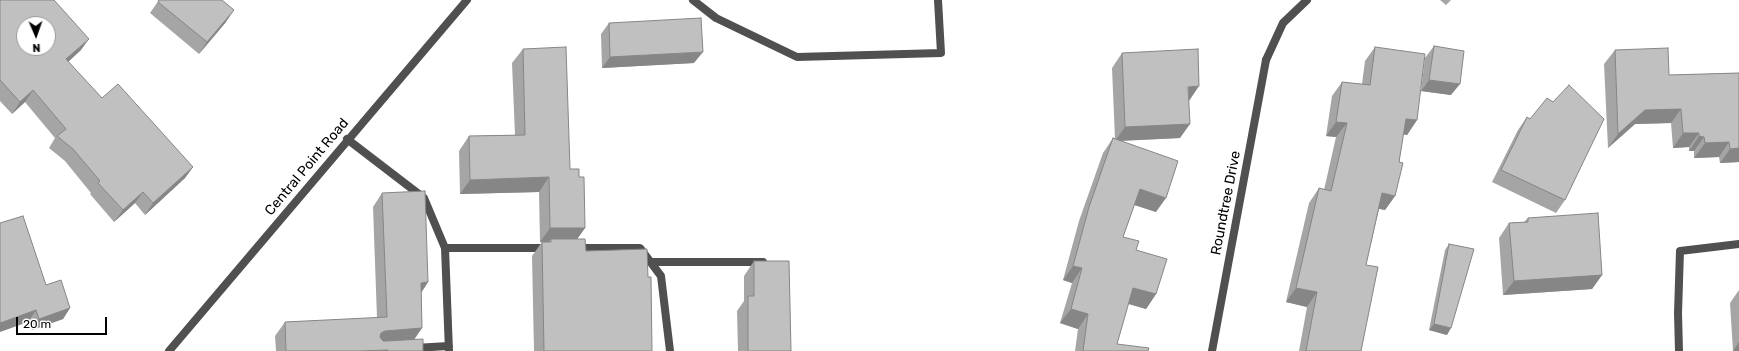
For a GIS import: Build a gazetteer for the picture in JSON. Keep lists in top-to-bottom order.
{
  "streets": {
    "street": ["Central Point Road", "Roundtree Drive"]
  },
  "scale_bar": "20 m",
  "north": "bottom"
}
